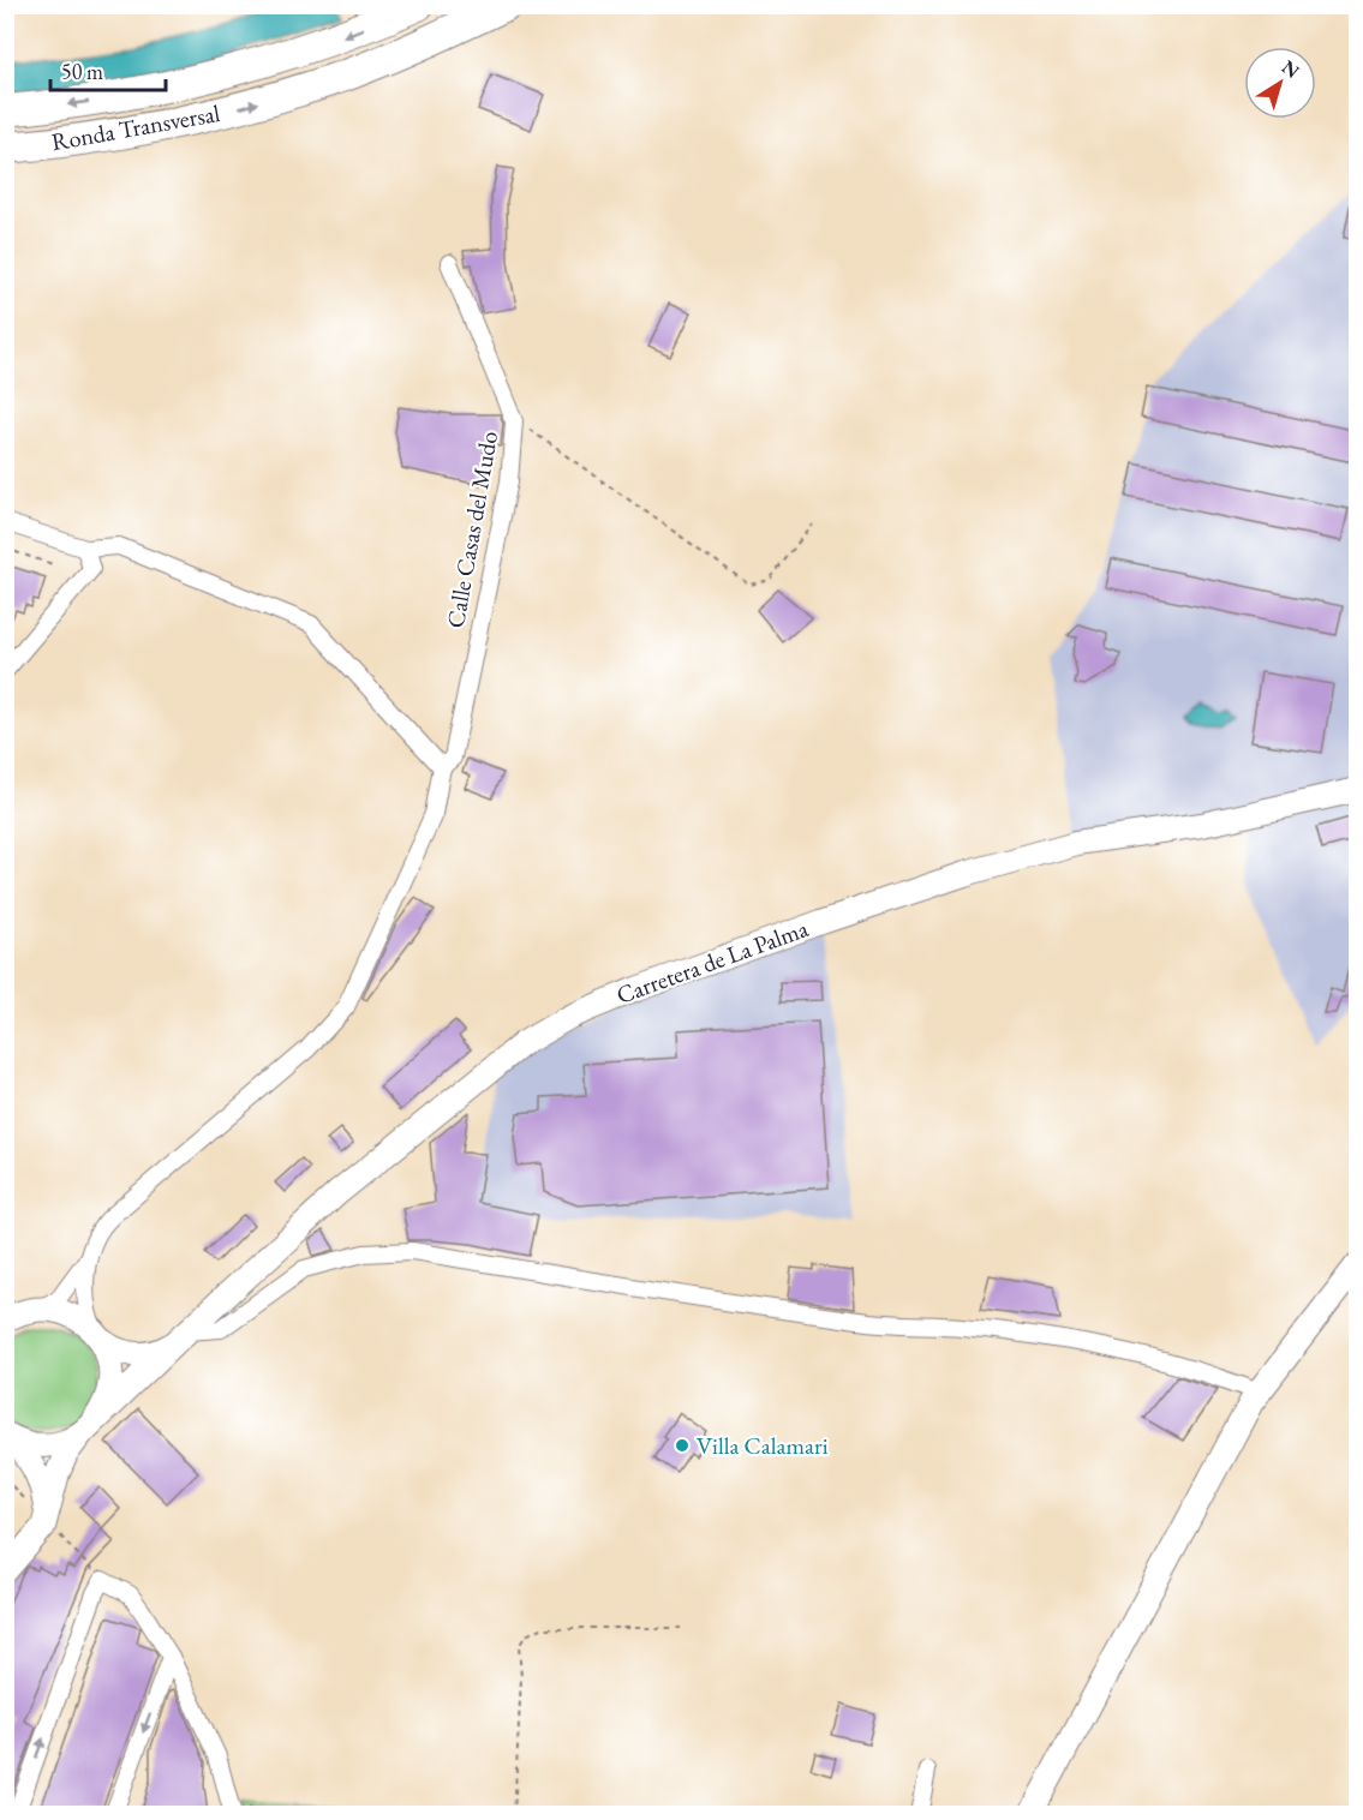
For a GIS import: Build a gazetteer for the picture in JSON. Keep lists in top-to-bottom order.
{
  "streets": {
    "highway": ["Ronda Transversal"],
    "main road": ["Carretera de La Palma"],
    "street": ["Calle Casas del Mudo"]
  },
  "places": ["Villa Calamari"],
  "scale_bar": "50 m",
  "north": "top right"
}
